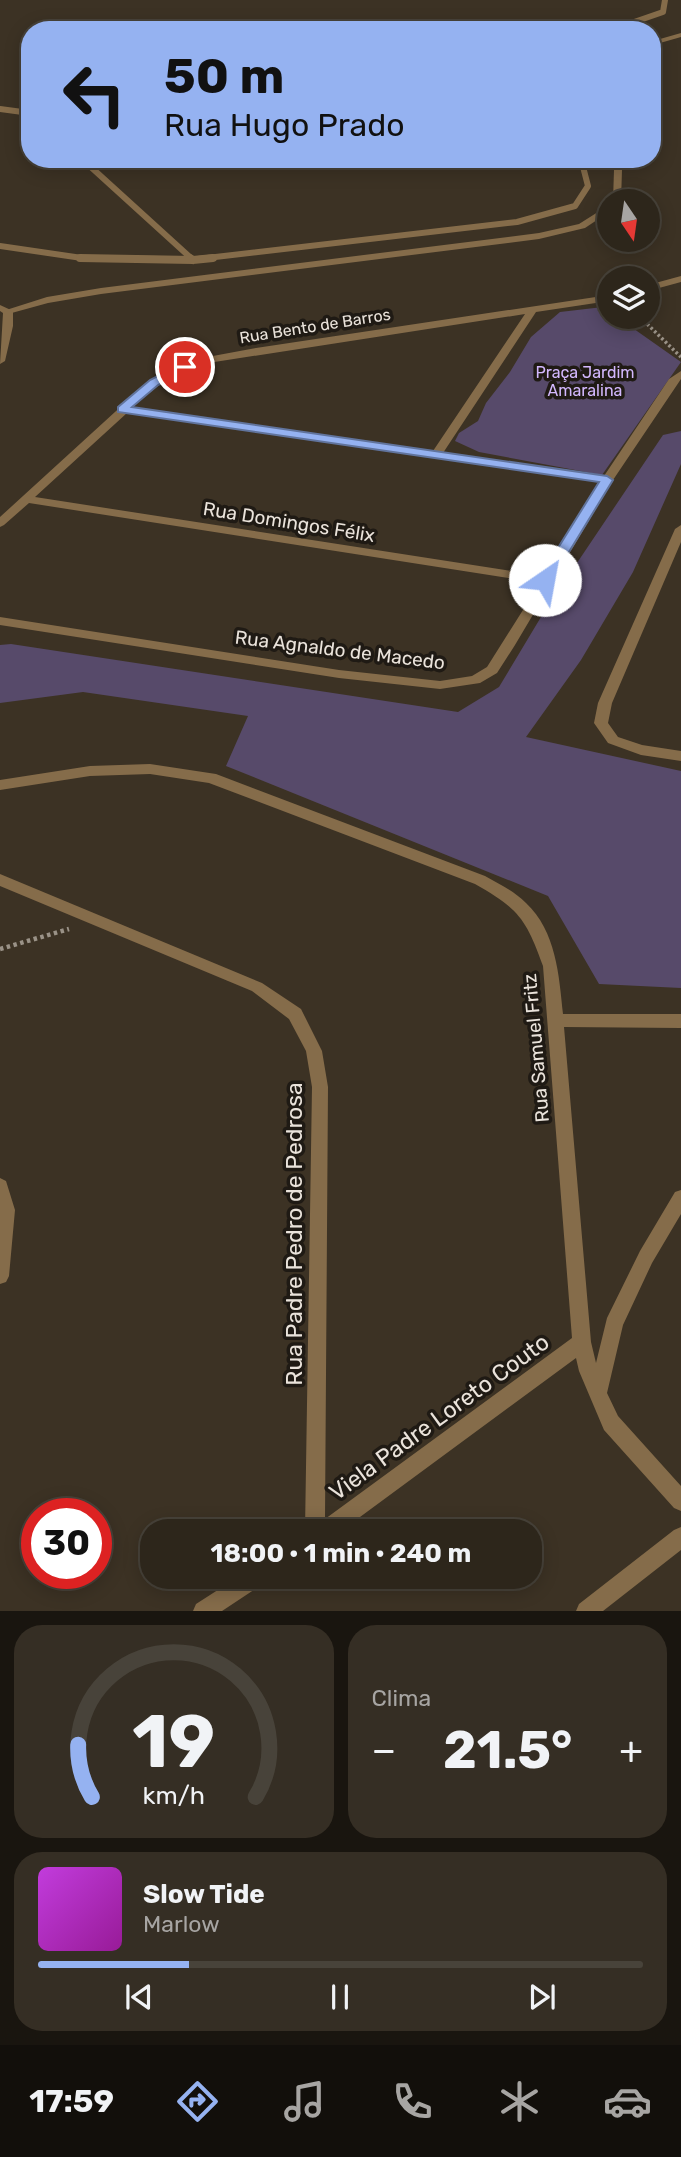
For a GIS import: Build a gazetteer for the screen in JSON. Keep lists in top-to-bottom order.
{
  "streets": {
    "street": [
      "Rua Bento de Barros",
      "Rua Domingos Félix",
      "Rua Agnaldo de Macedo",
      "Rua Samuel Fritz",
      "Rua Padre Pedro de Pedrosa",
      "Viela Padre Loreto Couto"
    ]
  },
  "crossings": [
    ["Rua Bento de Barros", "Rua Domingos Félix"],
    ["Rua Domingos Félix", "Rua Agnaldo de Macedo"],
    ["Rua Samuel Fritz", "Viela Padre Loreto Couto"]
  ],
  "parks": ["Praça Jardim Amaralina"],
  "north": "bottom",
  "page": {
    "turn": ["50 m", "Rua Hugo Prado"],
    "limit": "30",
    "trip": "18:00 · 1 min · 240 m",
    "tile": "Clima",
    "heat": ["−", "21.5°", "+"],
    "song": ["Slow Tide", "Marlow"],
    "tabs": "17:59",
    "gauge": ["19", "km/h"]
  }
}
